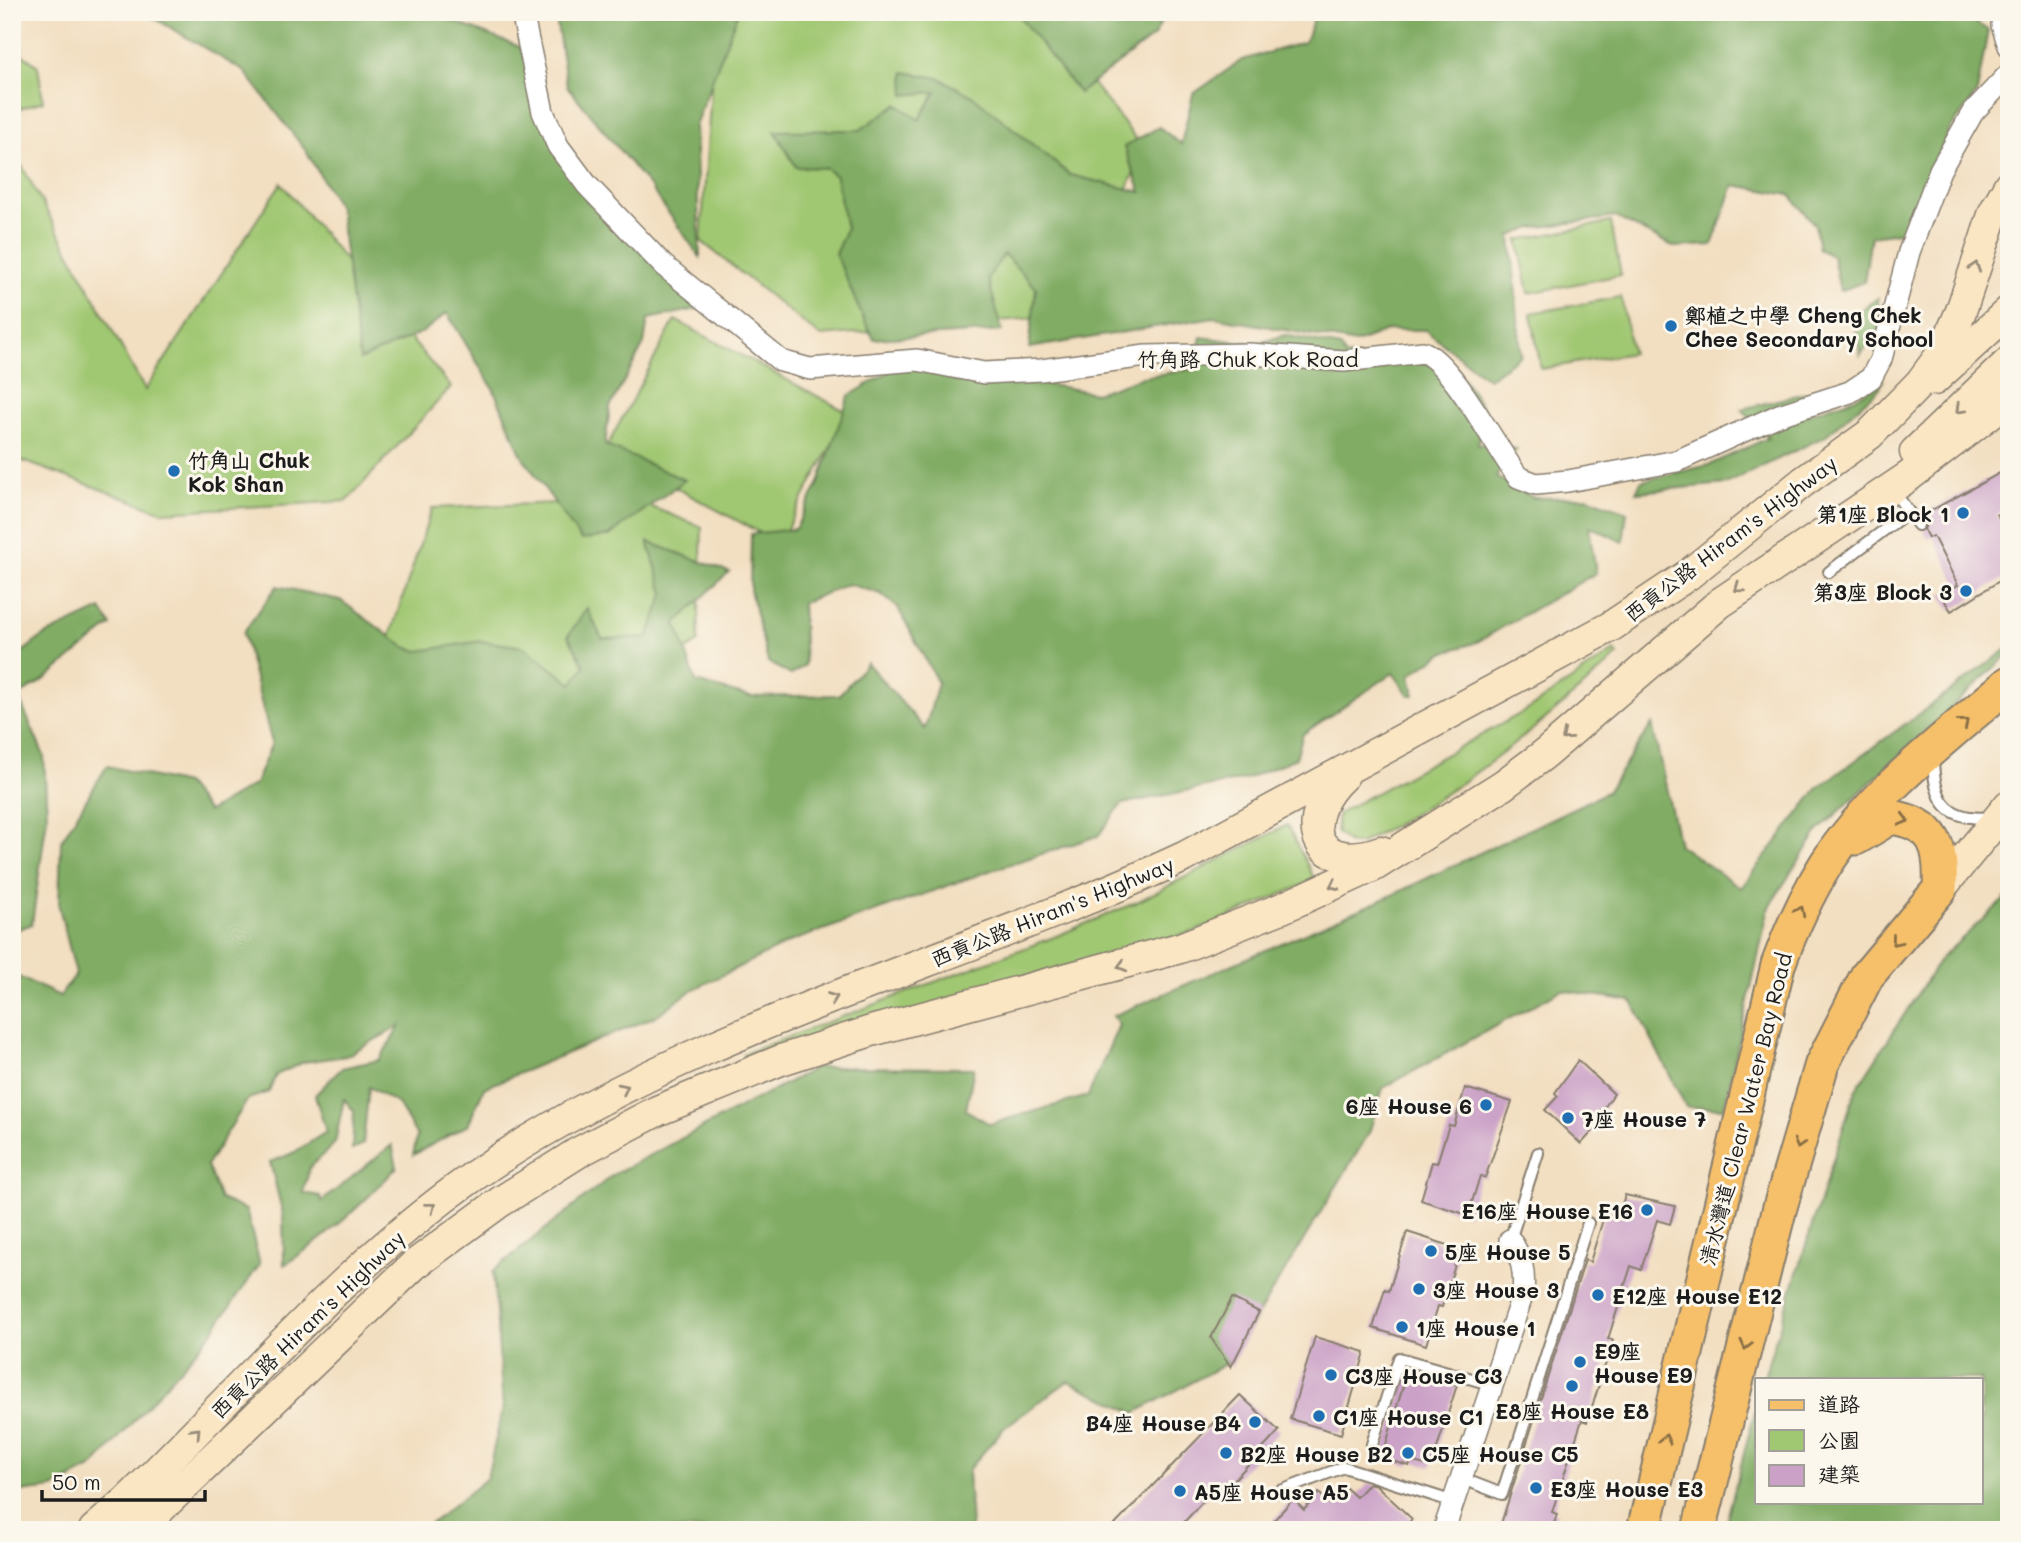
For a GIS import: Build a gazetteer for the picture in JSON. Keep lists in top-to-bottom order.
{
  "streets": {
    "main road": ["西貢公路 Hiram's Highway", "清水灣道 Clear Water Bay Road"],
    "street": ["竹角路 Chuk Kok Road"]
  },
  "places": [
    "鄭植之中學 Cheng Chek Chee Secondary School",
    "竹角山 Chuk Kok Shan",
    "第1座 Block 1",
    "第3座 Block 3",
    "6座 House 6",
    "7座 House 7",
    "E16座 House E16",
    "5座 House 5",
    "3座 House 3",
    "E12座 House E12",
    "1座 House 1",
    "E9座 House E9",
    "C3座 House C3",
    "E8座 House E8",
    "C1座 House C1",
    "B4座 House B4",
    "B2座 House B2",
    "C5座 House C5",
    "E3座 House E3",
    "A5座 House A5"
  ],
  "legend": ["道路", "公園", "建築"],
  "scale_bar": "50 m"
}
